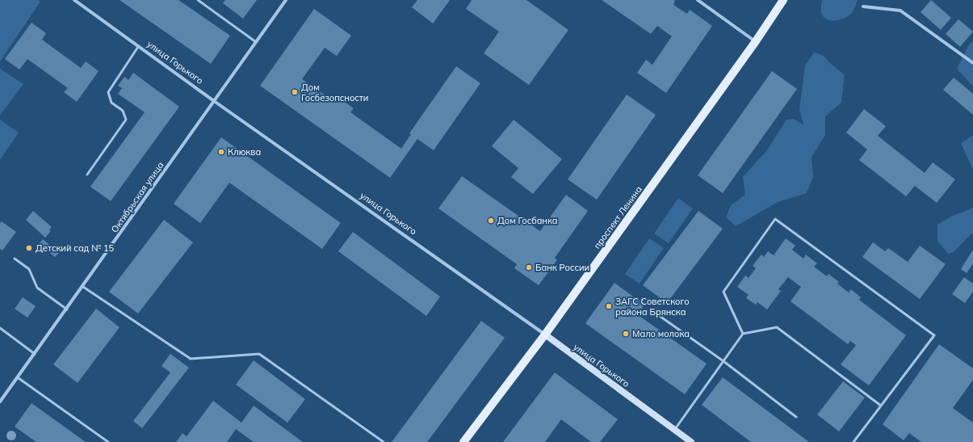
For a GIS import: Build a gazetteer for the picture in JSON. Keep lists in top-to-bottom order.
{
  "streets": {
    "main road": ["проспект Ленина"],
    "street": ["улица Горького", "Октябрьская улица"]
  },
  "crossings": [
    ["улица Горького", "Октябрьская улица"],
    ["улица Горького", "проспект Ленина"]
  ],
  "places": [
    "Дом Госбезопсности",
    "Клюква",
    "Дом Госбанка",
    "Детский сад № 15",
    "Банк России",
    "ЗАГС Советского района Брянска",
    "Мало молока"
  ]
}
